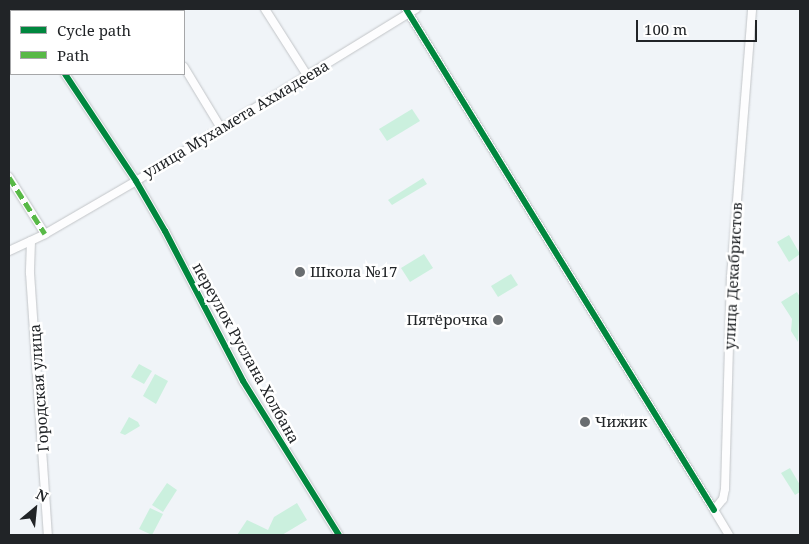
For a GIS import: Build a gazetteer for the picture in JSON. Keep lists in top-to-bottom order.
{
  "streets": {
    "street": [
      "улица Мухамета Ахмадеева",
      "улица Декабристов",
      "переулок Руслана Холбана",
      "Городская улица"
    ]
  },
  "crossings": [
    ["улица Мухамета Ахмадеева", "переулок Руслана Холбана"],
    ["улица Мухамета Ахмадеева", "Городская улица"]
  ],
  "places": ["Школа №17", "Пятёрочка", "Чижик"],
  "legend": ["Cycle path", "Path"],
  "scale_bar": "100 m",
  "north": "top right"
}
